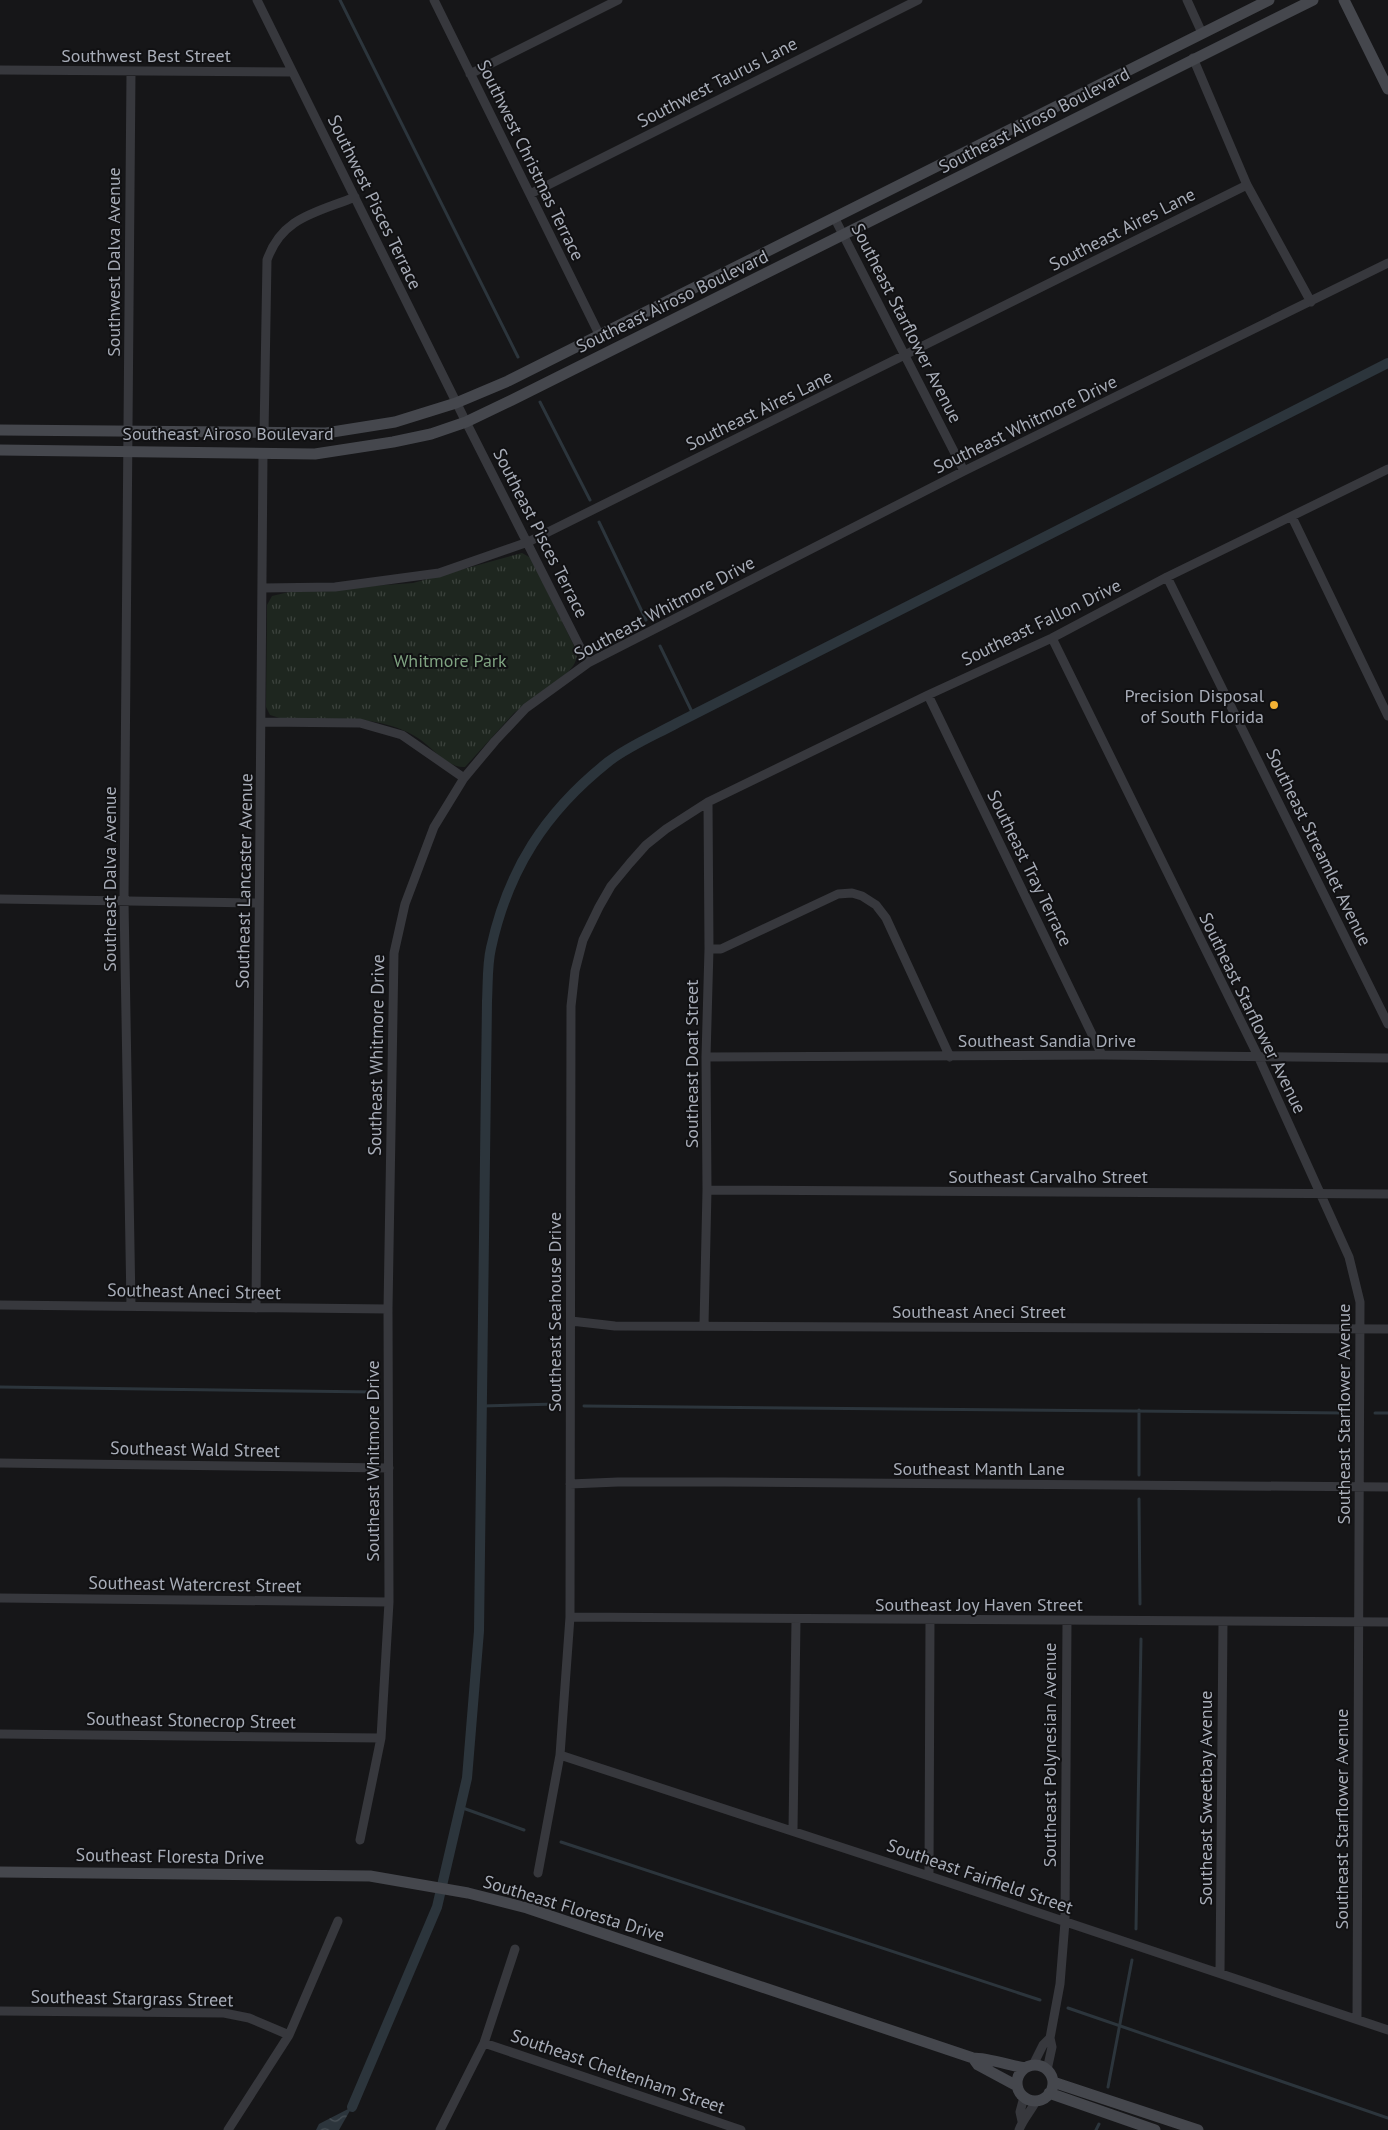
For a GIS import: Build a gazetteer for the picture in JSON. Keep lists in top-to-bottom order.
{
  "streets": {
    "main road": ["Southeast Airoso Boulevard", "Southeast Floresta Drive"],
    "street": [
      "Southwest Best Street",
      "Southwest Taurus Lane",
      "Southwest Christmas Terrace",
      "Southwest Pisces Terrace",
      "Southeast Aires Lane",
      "Southwest Dalva Avenue",
      "Southeast Starflower Avenue",
      "Southeast Whitmore Drive",
      "Southeast Pisces Terrace",
      "Southeast Fallon Drive",
      "Southeast Streamlet Avenue",
      "Southeast Tray Terrace",
      "Southeast Dalva Avenue",
      "Southeast Lancaster Avenue",
      "Southeast Sandia Drive",
      "Southeast Doat Street",
      "Southeast Carvalho Street",
      "Southeast Aneci Street",
      "Southeast Seahouse Drive",
      "Southeast Wald Street",
      "Southeast Manth Lane",
      "Southeast Watercrest Street",
      "Southeast Joy Haven Street",
      "Southeast Stonecrop Street",
      "Southeast Polynesian Avenue",
      "Southeast Sweetbay Avenue",
      "Southeast Fairfield Street",
      "Southeast Stargrass Street",
      "Southeast Cheltenham Street"
    ]
  },
  "crossings": [
    ["Southwest Best Street", "Southwest Pisces Terrace"],
    ["Southwest Best Street", "Southwest Dalva Avenue"],
    ["Southwest Taurus Lane", "Southwest Christmas Terrace"],
    ["Southeast Airoso Boulevard", "Southwest Christmas Terrace"],
    ["Southeast Airoso Boulevard", "Southwest Pisces Terrace"],
    ["Southeast Airoso Boulevard", "Southwest Dalva Avenue"],
    ["Southeast Airoso Boulevard", "Southeast Starflower Avenue"],
    ["Southeast Airoso Boulevard", "Southeast Pisces Terrace"],
    ["Southeast Airoso Boulevard", "Southeast Dalva Avenue"],
    ["Southeast Airoso Boulevard", "Southeast Lancaster Avenue"],
    ["Southwest Pisces Terrace", "Southeast Pisces Terrace"],
    ["Southeast Aires Lane", "Southeast Starflower Avenue"],
    ["Southeast Aires Lane", "Southeast Pisces Terrace"],
    ["Southeast Aires Lane", "Southeast Lancaster Avenue"],
    ["Southwest Dalva Avenue", "Southeast Dalva Avenue"],
    ["Southeast Starflower Avenue", "Southeast Whitmore Drive"],
    ["Southeast Starflower Avenue", "Southeast Fallon Drive"],
    ["Southeast Starflower Avenue", "Southeast Sandia Drive"],
    ["Southeast Starflower Avenue", "Southeast Carvalho Street"],
    ["Southeast Starflower Avenue", "Southeast Aneci Street"],
    ["Southeast Starflower Avenue", "Southeast Manth Lane"],
    ["Southeast Starflower Avenue", "Southeast Joy Haven Street"],
    ["Southeast Starflower Avenue", "Southeast Fairfield Street"],
    ["Southeast Whitmore Drive", "Southeast Pisces Terrace"],
    ["Southeast Whitmore Drive", "Southeast Aneci Street"],
    ["Southeast Whitmore Drive", "Southeast Wald Street"],
    ["Southeast Whitmore Drive", "Southeast Watercrest Street"],
    ["Southeast Whitmore Drive", "Southeast Stonecrop Street"],
    ["Southeast Fallon Drive", "Southeast Streamlet Avenue"],
    ["Southeast Fallon Drive", "Southeast Tray Terrace"],
    ["Southeast Fallon Drive", "Southeast Doat Street"],
    ["Southeast Fallon Drive", "Southeast Seahouse Drive"],
    ["Southeast Tray Terrace", "Southeast Sandia Drive"],
    ["Southeast Dalva Avenue", "Southeast Aneci Street"],
    ["Southeast Lancaster Avenue", "Southeast Aneci Street"],
    ["Southeast Sandia Drive", "Southeast Doat Street"],
    ["Southeast Doat Street", "Southeast Carvalho Street"],
    ["Southeast Doat Street", "Southeast Aneci Street"],
    ["Southeast Doat Street", "Southeast Seahouse Drive"],
    ["Southeast Aneci Street", "Southeast Seahouse Drive"],
    ["Southeast Seahouse Drive", "Southeast Manth Lane"],
    ["Southeast Seahouse Drive", "Southeast Joy Haven Street"],
    ["Southeast Seahouse Drive", "Southeast Fairfield Street"],
    ["Southeast Joy Haven Street", "Southeast Polynesian Avenue"],
    ["Southeast Joy Haven Street", "Southeast Sweetbay Avenue"],
    ["Southeast Polynesian Avenue", "Southeast Floresta Drive"],
    ["Southeast Polynesian Avenue", "Southeast Fairfield Street"],
    ["Southeast Sweetbay Avenue", "Southeast Fairfield Street"]
  ],
  "parks": ["Whitmore Park"],
  "places": ["Precision Disposal of South Florida"]
}
